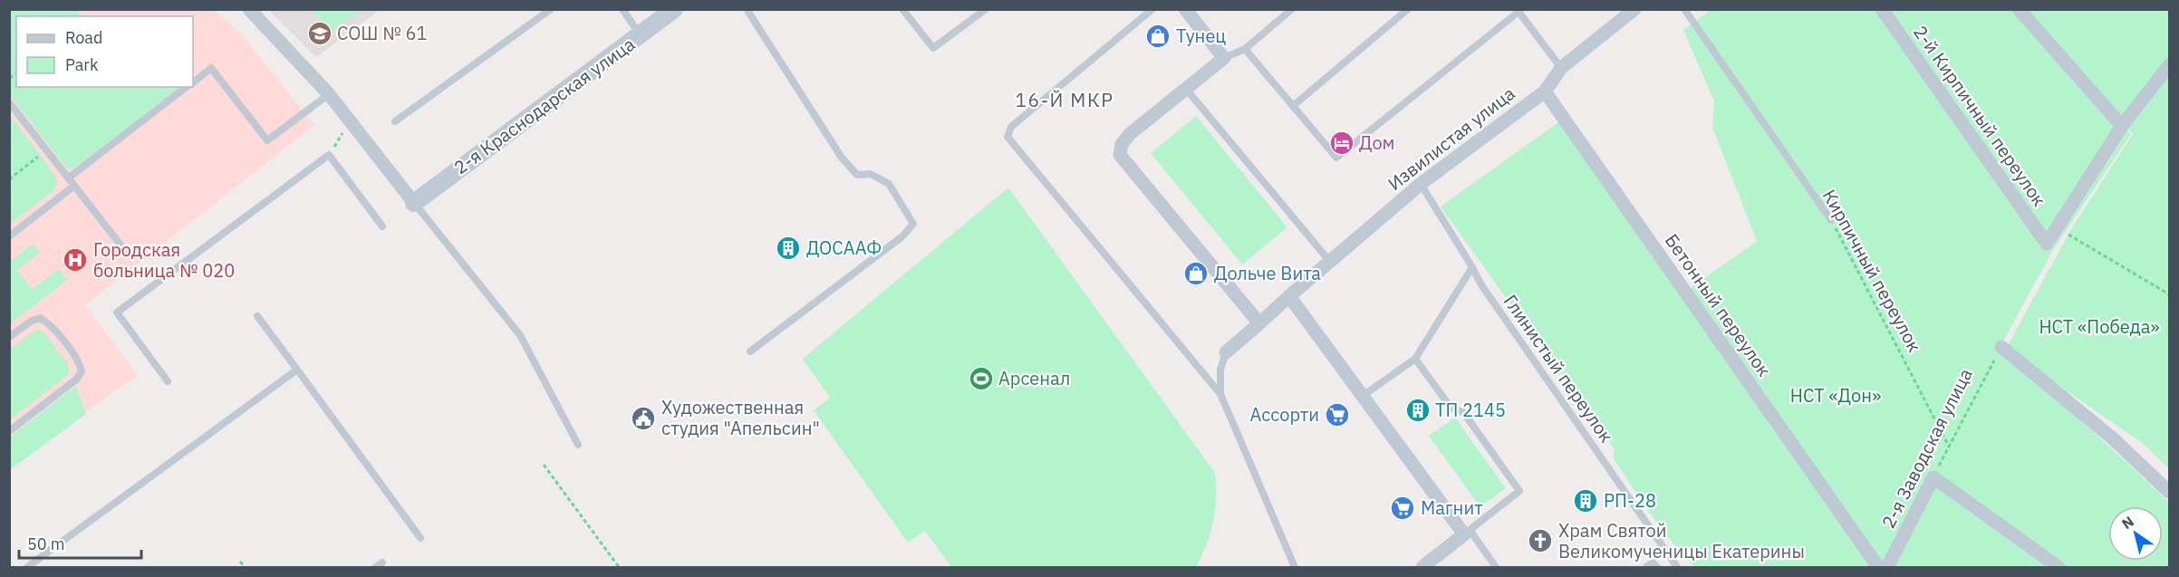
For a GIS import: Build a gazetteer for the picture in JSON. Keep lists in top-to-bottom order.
{
  "streets": {
    "street": [
      "2-я Краснодарская улица",
      "2-й Кирпичный переулок",
      "Извилистая улица",
      "Бетонный переулок",
      "2-я Заводская улица"
    ],
    "lane": ["Кирпичный переулок", "Глинистый переулок"]
  },
  "crossings": [
    ["Извилистая улица", "Бетонный переулок"],
    ["Извилистая улица", "Глинистый переулок"],
    ["Кирпичный переулок", "2-я Заводская улица"]
  ],
  "districts": ["16-Й МКР"],
  "parks": ["НСТ «Победа»", "НСТ «Дон»"],
  "places": {
    "school or university": ["СОШ № 61"],
    "shop": ["Тунец", "Дольче Вита"],
    "hotel": ["Дом"],
    "building": ["ДОСААФ", "ТП 2145", "РП-28"],
    "hospital": ["Городская больница № 020"],
    "sports": ["Арсенал"],
    "supermarket": ["Ассорти", "Магнит"],
    "public building": ["Художественная студия \"Апельсин\""],
    "church": ["Храм Святой Великомученицы Екатерины"]
  },
  "legend": ["Road", "Park"],
  "scale_bar": "50 m",
  "north": "top left"
}
